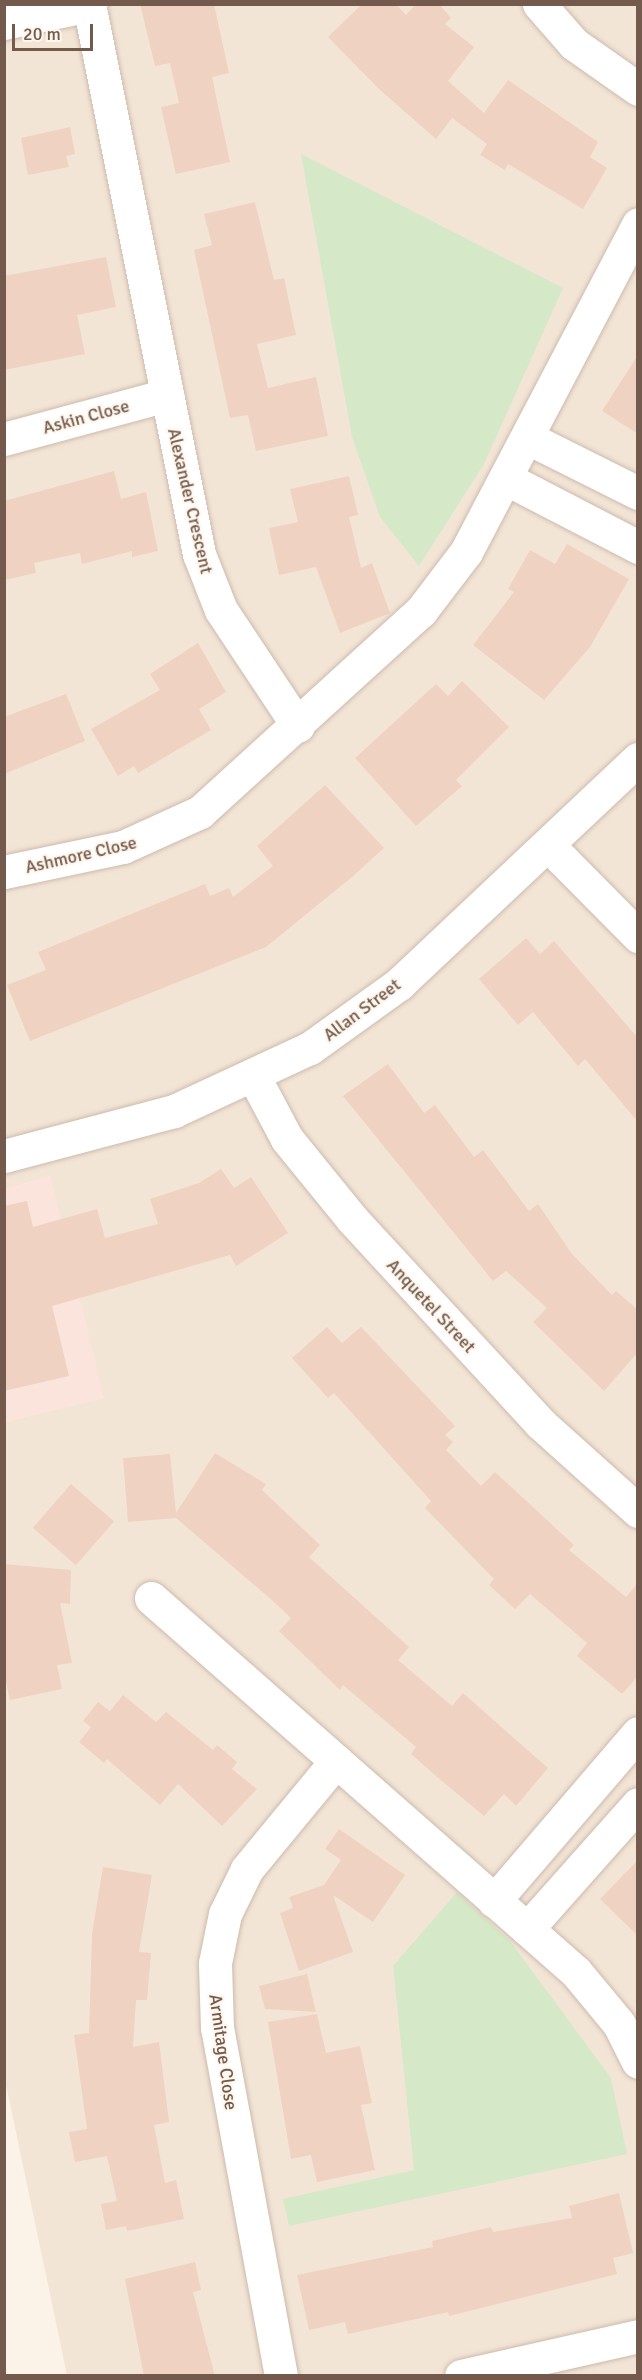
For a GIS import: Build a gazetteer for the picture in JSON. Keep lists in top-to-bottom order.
{
  "streets": {
    "street": [
      "Askin Close",
      "Alexander Crescent",
      "Ashmore Close",
      "Allan Street",
      "Anquetel Street",
      "Armitage Close"
    ]
  },
  "crossings": [
    ["Askin Close", "Alexander Crescent"],
    ["Alexander Crescent", "Ashmore Close"],
    ["Allan Street", "Anquetel Street"]
  ],
  "scale_bar": "20 m"
}
